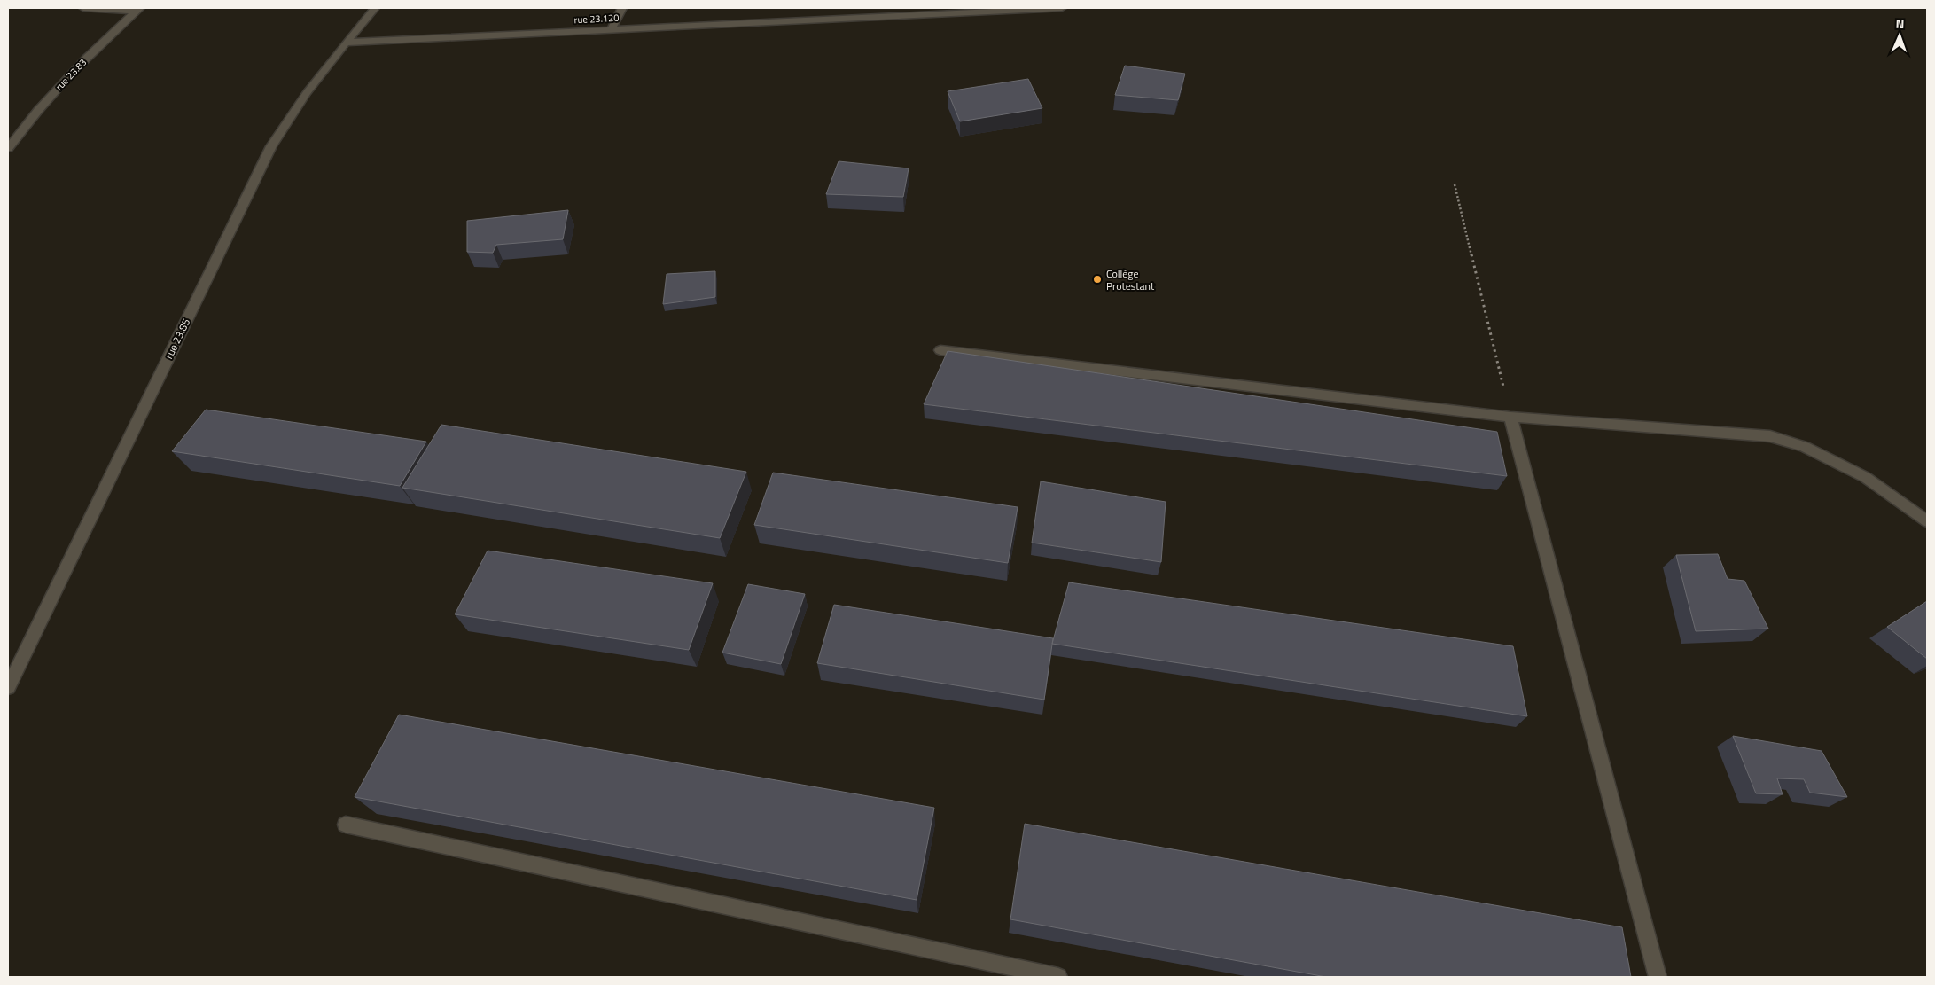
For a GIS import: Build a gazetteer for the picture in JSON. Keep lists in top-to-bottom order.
{
  "streets": {
    "street": ["rue 23.120", "rue 23.83", "rue 23.85"]
  },
  "crossings": [
    ["rue 23.120", "rue 23.85"]
  ],
  "places": ["Collège Protestant"],
  "north": "top"
}
